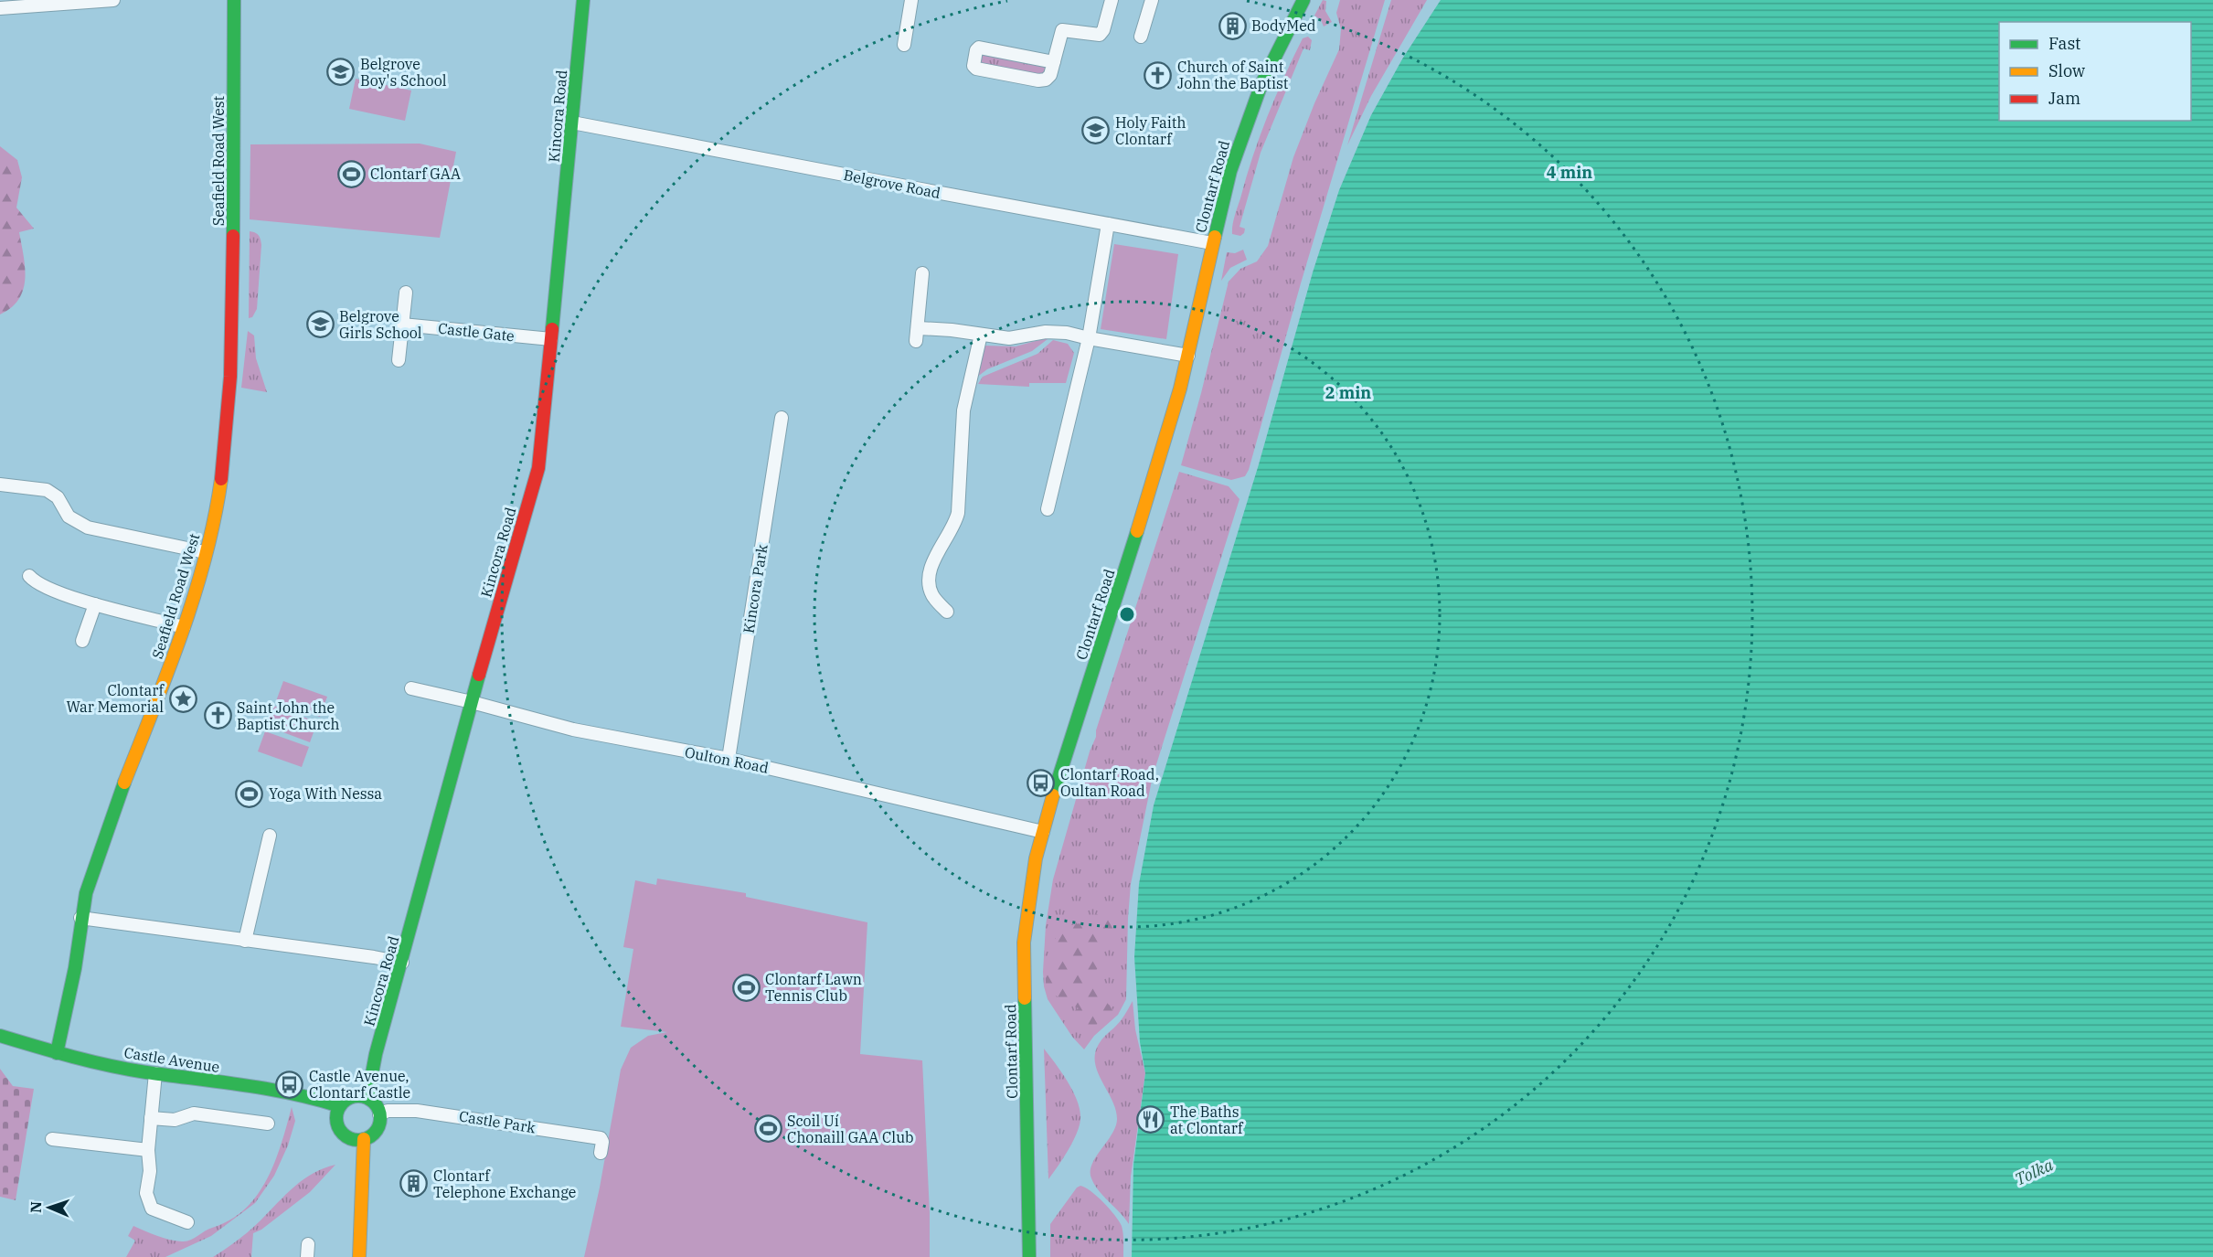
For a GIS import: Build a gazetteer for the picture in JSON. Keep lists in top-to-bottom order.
{
  "streets": {
    "street": [
      "Kincora Road",
      "Seafield Road West",
      "Belgrove Road",
      "Clontarf Road",
      "Castle Gate",
      "Kincora Park",
      "Oulton Road",
      "Castle Avenue",
      "Castle Park"
    ]
  },
  "crossings": [
    ["Kincora Road", "Belgrove Road"],
    ["Kincora Road", "Castle Gate"],
    ["Kincora Road", "Oulton Road"],
    ["Kincora Road", "Castle Avenue"],
    ["Kincora Road", "Castle Park"],
    ["Seafield Road West", "Castle Avenue"],
    ["Belgrove Road", "Clontarf Road"],
    ["Clontarf Road", "Oulton Road"],
    ["Kincora Park", "Oulton Road"],
    ["Castle Avenue", "Castle Park"]
  ],
  "water": ["Tolka"],
  "places": {
    "building": ["BodyMed", "Clontarf Telephone Exchange"],
    "school or university": ["Belgrove Boy's School", "Holy Faith Clontarf", "Belgrove Girls School"],
    "church": ["Church of Saint John the Baptist", "Saint John the Baptist Church"],
    "sports": [
      "Clontarf GAA",
      "Yoga With Nessa",
      "Clontarf Lawn Tennis Club",
      "Scoil Uí Chonaill GAA Club"
    ],
    "place": ["Clontarf War Memorial"],
    "bus stop": ["Clontarf Road, Oultan Road", "Castle Avenue, Clontarf Castle"],
    "restaurant": ["The Baths at Clontarf"]
  },
  "legend": ["Fast", "Slow", "Jam"],
  "north": "left",
  "rings": ["4 min", "2 min"]
}
